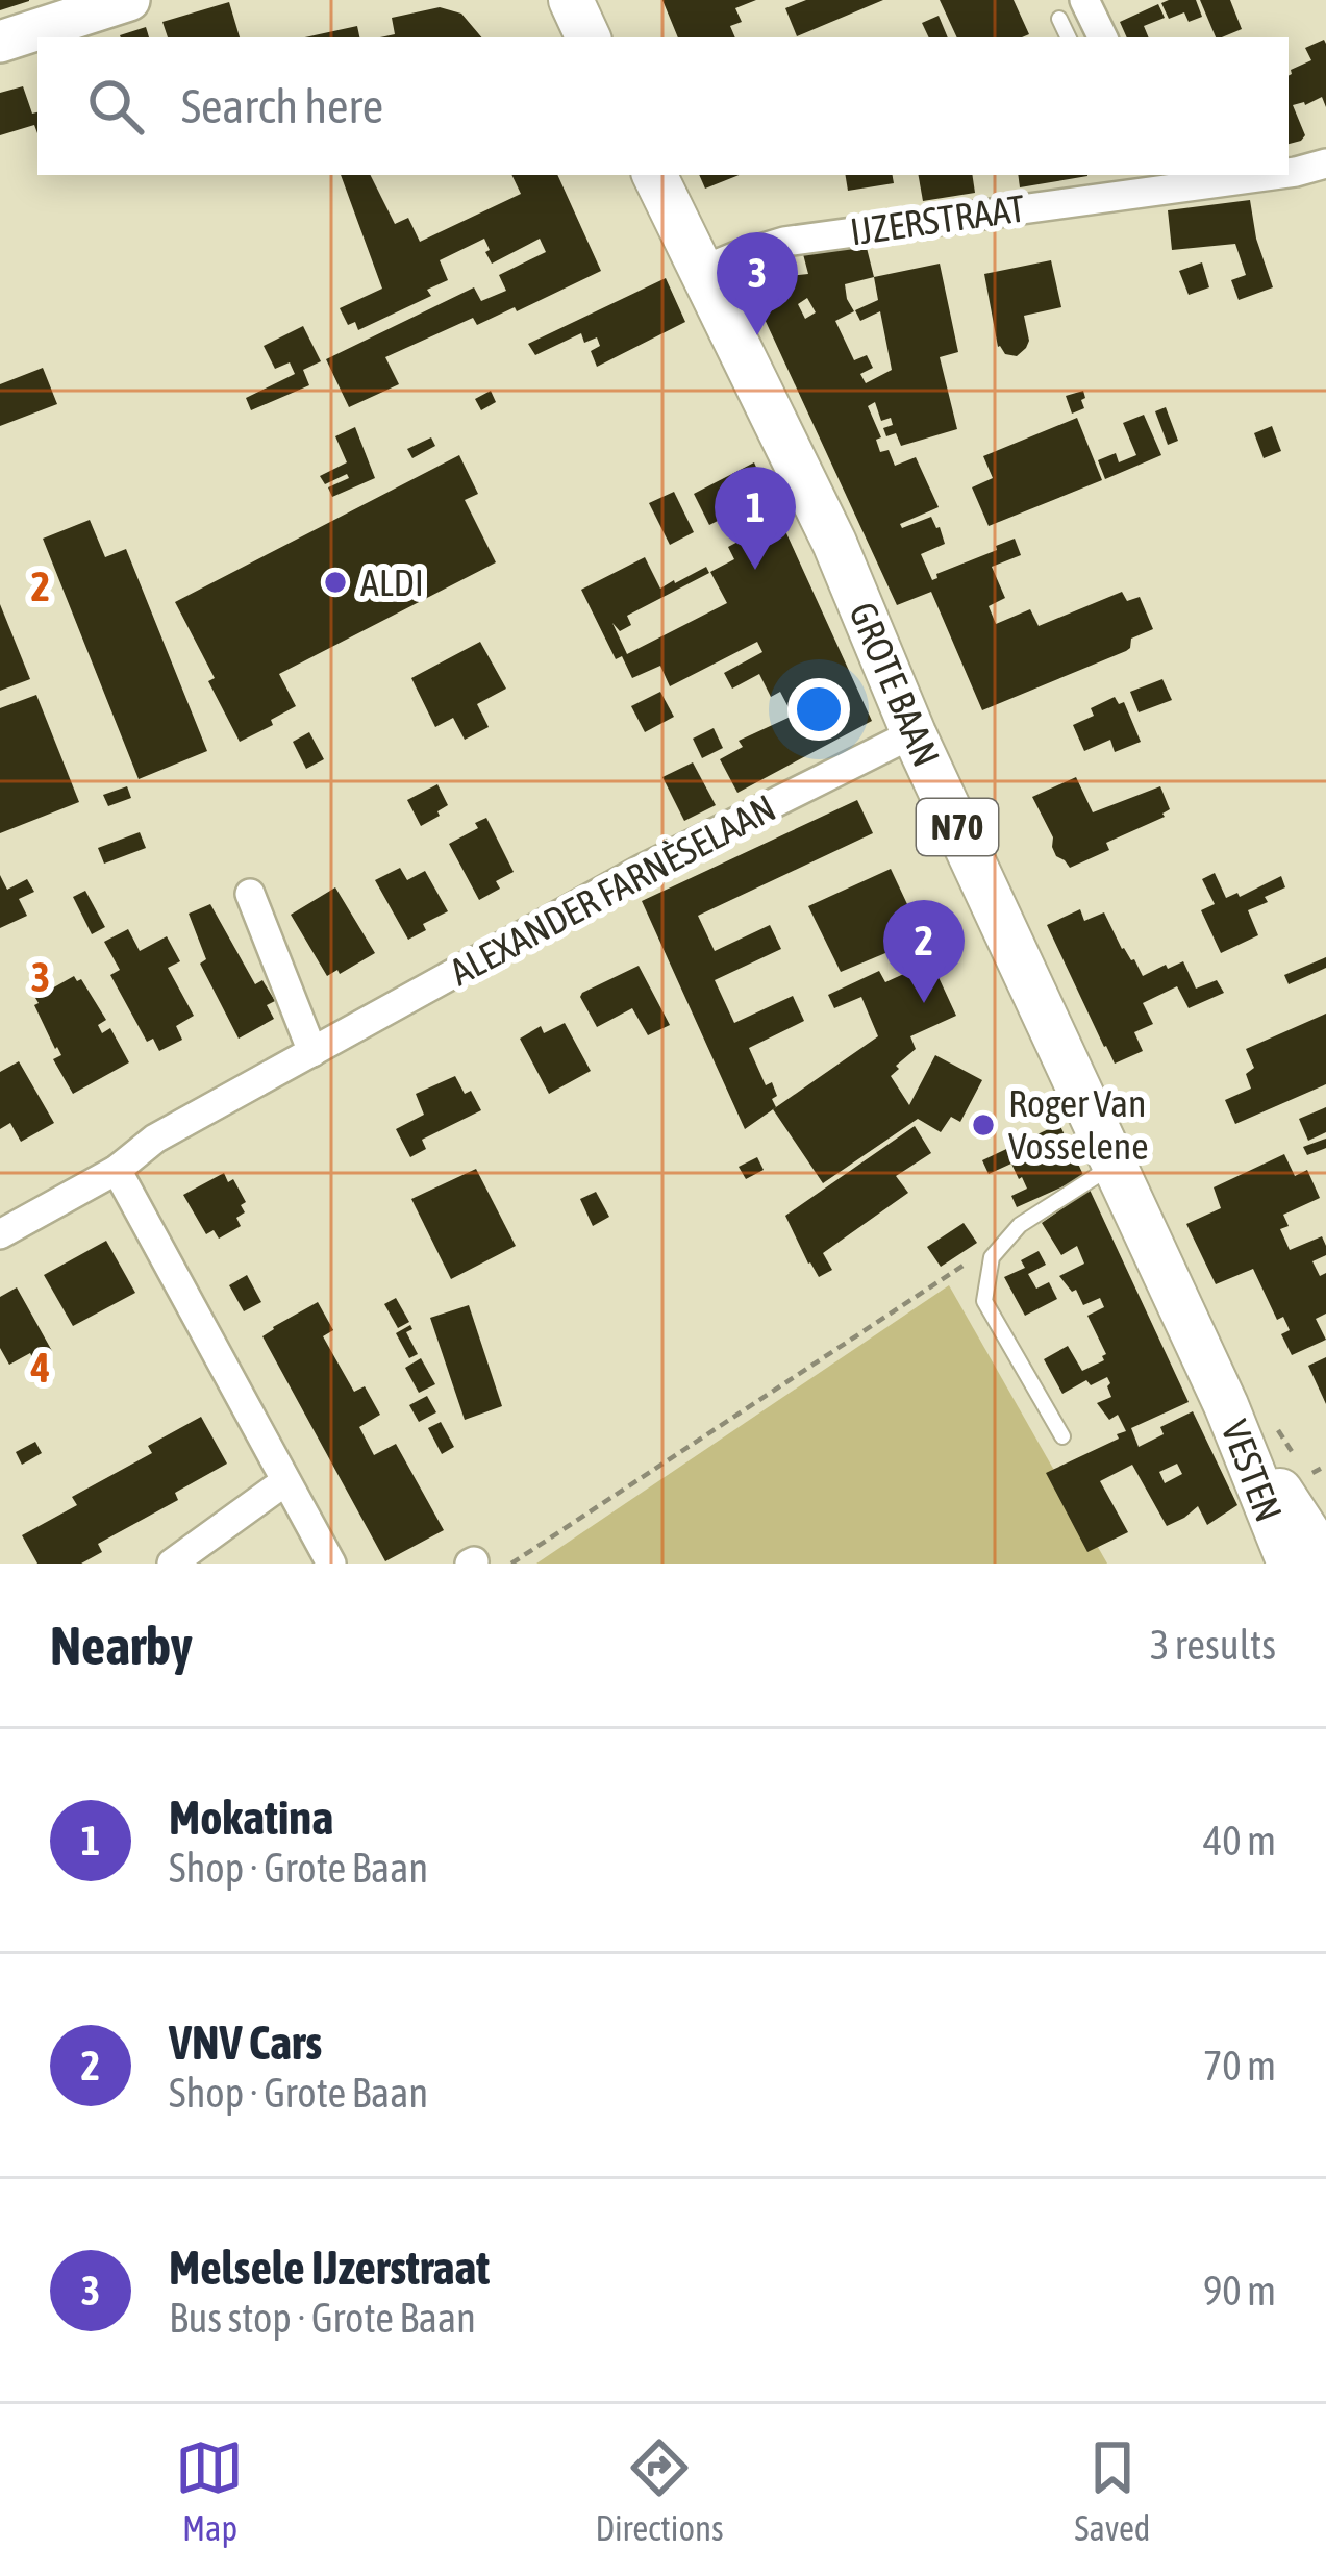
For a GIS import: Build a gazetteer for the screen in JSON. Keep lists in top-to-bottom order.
{
  "streets": {
    "main road": ["GROTE BAAN", "N70", "VESTEN"],
    "street": ["IJZERSTRAAT", "ALEXANDER FARNÈSELAAN"]
  },
  "crossings": [
    ["IJZERSTRAAT", "GROTE BAAN"],
    ["GROTE BAAN", "ALEXANDER FARNÈSELAAN"],
    ["GROTE BAAN", "VESTEN"]
  ],
  "places": ["ALDI", "Roger Van Vosselene"],
  "page": {
    "search": "Search here",
    "pins": ["3", "1", "2"],
    "heading": ["Nearby", "3 results"],
    "list": [
      {
        "mark": "1",
        "name": "Mokatina",
        "note": "Shop · Grote Baan",
        "value": "40 m"
      },
      {
        "mark": "2",
        "name": "VNV Cars",
        "note": "Shop · Grote Baan",
        "value": "70 m"
      },
      {
        "mark": "3",
        "name": "Melsele IJzerstraat",
        "note": "Bus stop · Grote Baan",
        "value": "90 m"
      }
    ],
    "nav": ["Map", "Directions", "Saved"]
  },
  "grid": {
    "rows": ["2", "3", "4"]
  }
}
